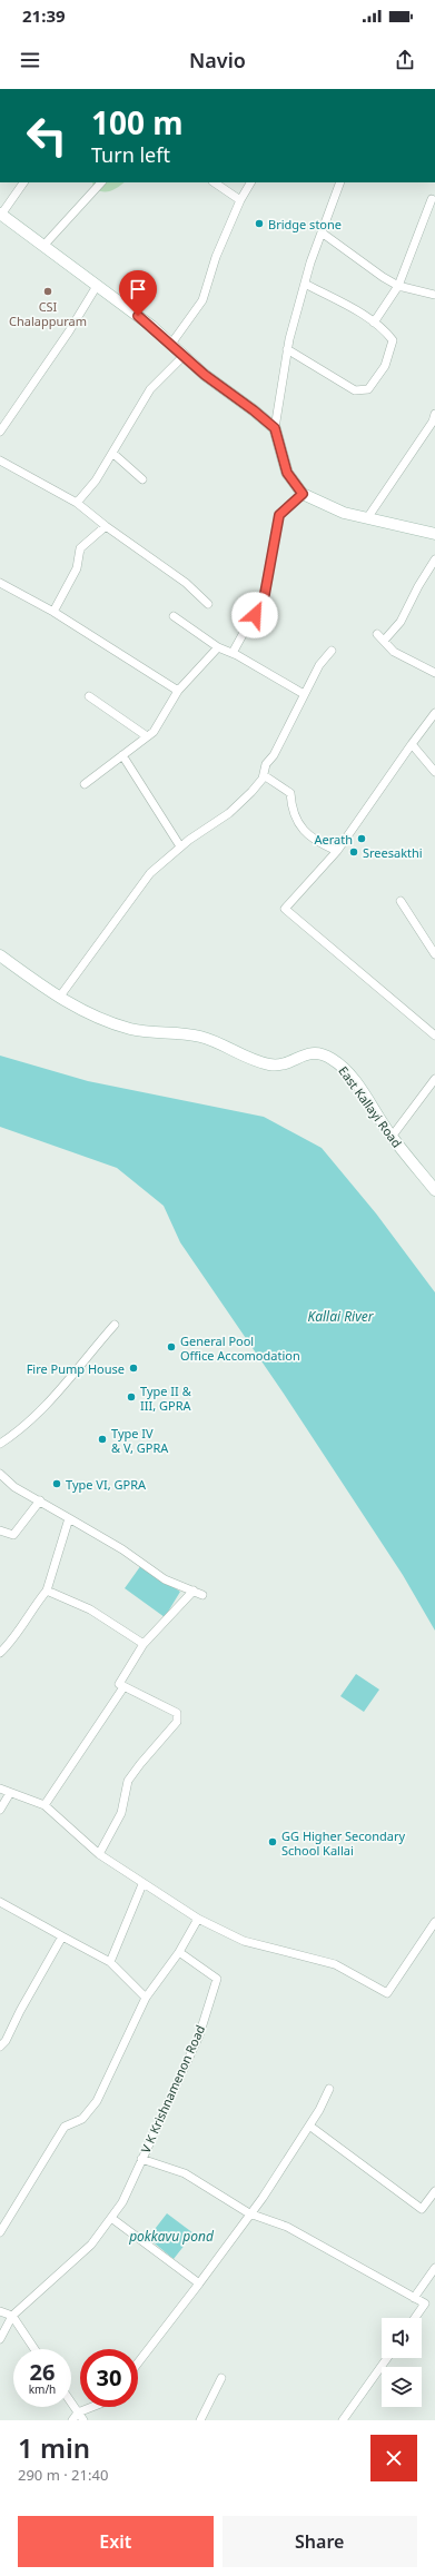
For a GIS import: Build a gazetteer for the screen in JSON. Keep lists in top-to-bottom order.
{
  "streets": {
    "main road": ["East Kallayi Road"],
    "street": ["V K Krishnamenon Road"]
  },
  "water": ["Kallai River", "pokkavu pond"],
  "places": [
    "Bridge stone",
    "CSI Chalappuram",
    "Aerath",
    "Sreesakthi",
    "General Pool Office Accomodation",
    "Fire Pump House",
    "Type II & III, GPRA",
    "Type IV & V, GPRA",
    "Type VI, GPRA",
    "GG Higher Secondary School Kallai"
  ],
  "page": {
    "status": "21:39",
    "header": "Navio",
    "turn": ["100 m", "Turn left"],
    "speed": "26 km/h",
    "limit": "30",
    "heading": ["1 min", "290 m · 21:40"],
    "buttons": ["Exit", "Share"]
  }
}
